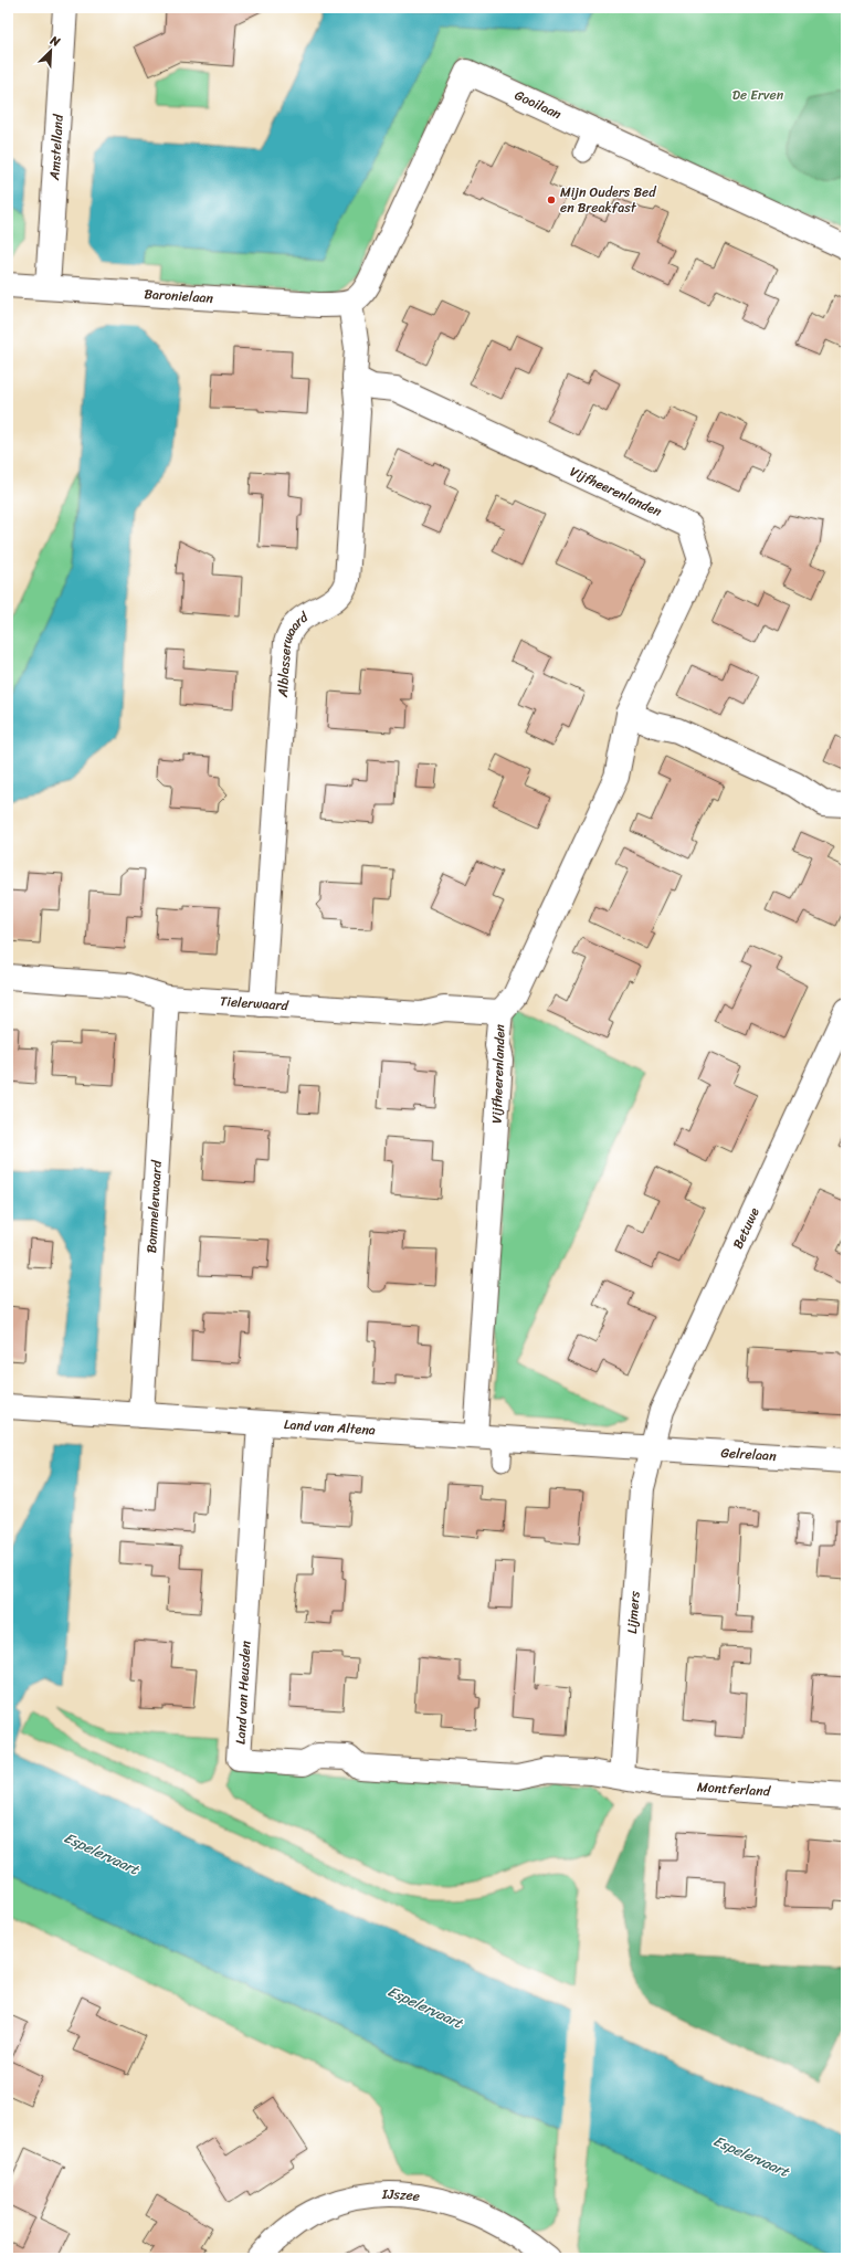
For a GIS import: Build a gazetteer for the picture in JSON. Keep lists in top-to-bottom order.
{
  "streets": {
    "street": [
      "Gooilaan",
      "Amstelland",
      "Baronielaan",
      "Vijfheerenlanden",
      "Alblasserwaard",
      "Tielerwaard",
      "Bommelerwaard",
      "Betuwe",
      "Land van Altena",
      "Gelrelaan",
      "Lijmers",
      "Land van Heusden",
      "Montferland",
      "IJszee"
    ]
  },
  "crossings": [
    ["Gooilaan", "Baronielaan"],
    ["Gooilaan", "Alblasserwaard"],
    ["Amstelland", "Baronielaan"],
    ["Baronielaan", "Alblasserwaard"],
    ["Vijfheerenlanden", "Alblasserwaard"],
    ["Vijfheerenlanden", "Tielerwaard"],
    ["Vijfheerenlanden", "Land van Altena"],
    ["Alblasserwaard", "Tielerwaard"],
    ["Tielerwaard", "Bommelerwaard"],
    ["Bommelerwaard", "Land van Altena"],
    ["Betuwe", "Land van Altena"],
    ["Betuwe", "Gelrelaan"],
    ["Betuwe", "Lijmers"],
    ["Land van Altena", "Gelrelaan"],
    ["Land van Altena", "Lijmers"],
    ["Land van Altena", "Land van Heusden"],
    ["Gelrelaan", "Lijmers"],
    ["Lijmers", "Land van Heusden"],
    ["Lijmers", "Montferland"],
    ["Land van Heusden", "Montferland"]
  ],
  "water": ["Espelervaart"],
  "parks": ["De Erven"],
  "places": ["Mijn Ouders Bed en Breakfast"],
  "north": "top right"
}
